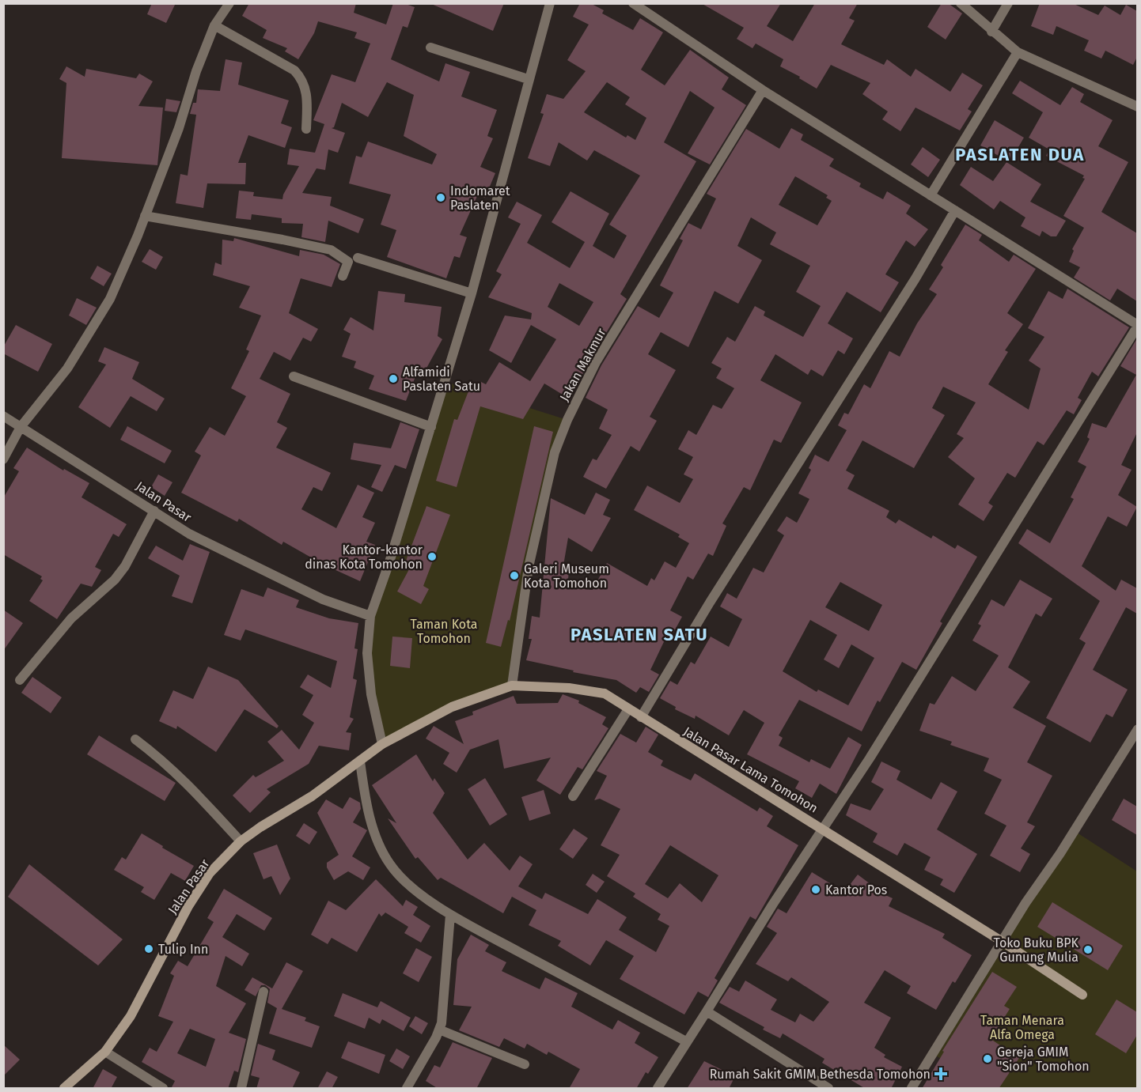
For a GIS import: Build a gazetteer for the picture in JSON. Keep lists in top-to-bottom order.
{
  "streets": {
    "street": ["Jakan Makmur", "Jalan Pasar", "Jalan Pasar Lama Tomohon"]
  },
  "crossings": [
    ["Jakan Makmur", "Jalan Pasar Lama Tomohon"],
    ["Jalan Pasar", "Jalan Pasar Lama Tomohon"]
  ],
  "districts": ["PASLATEN DUA", "PASLATEN SATU"],
  "parks": ["Taman Kota Tomohon", "Taman Menara Alfa Omega"],
  "places": {
    "other": [
      "Indomaret Paslaten",
      "Alfamidi Paslaten Satu",
      "Kantor-kantor dinas Kota Tomohon",
      "Galeri Museum Kota Tomohon",
      "Kantor Pos",
      "Tulip Inn",
      "Toko Buku BPK Gunung Mulia",
      "Gereja GMIM \"Sion\" Tomohon"
    ],
    "health": ["Rumah Sakit GMIM Bethesda Tomohon"]
  }
}
